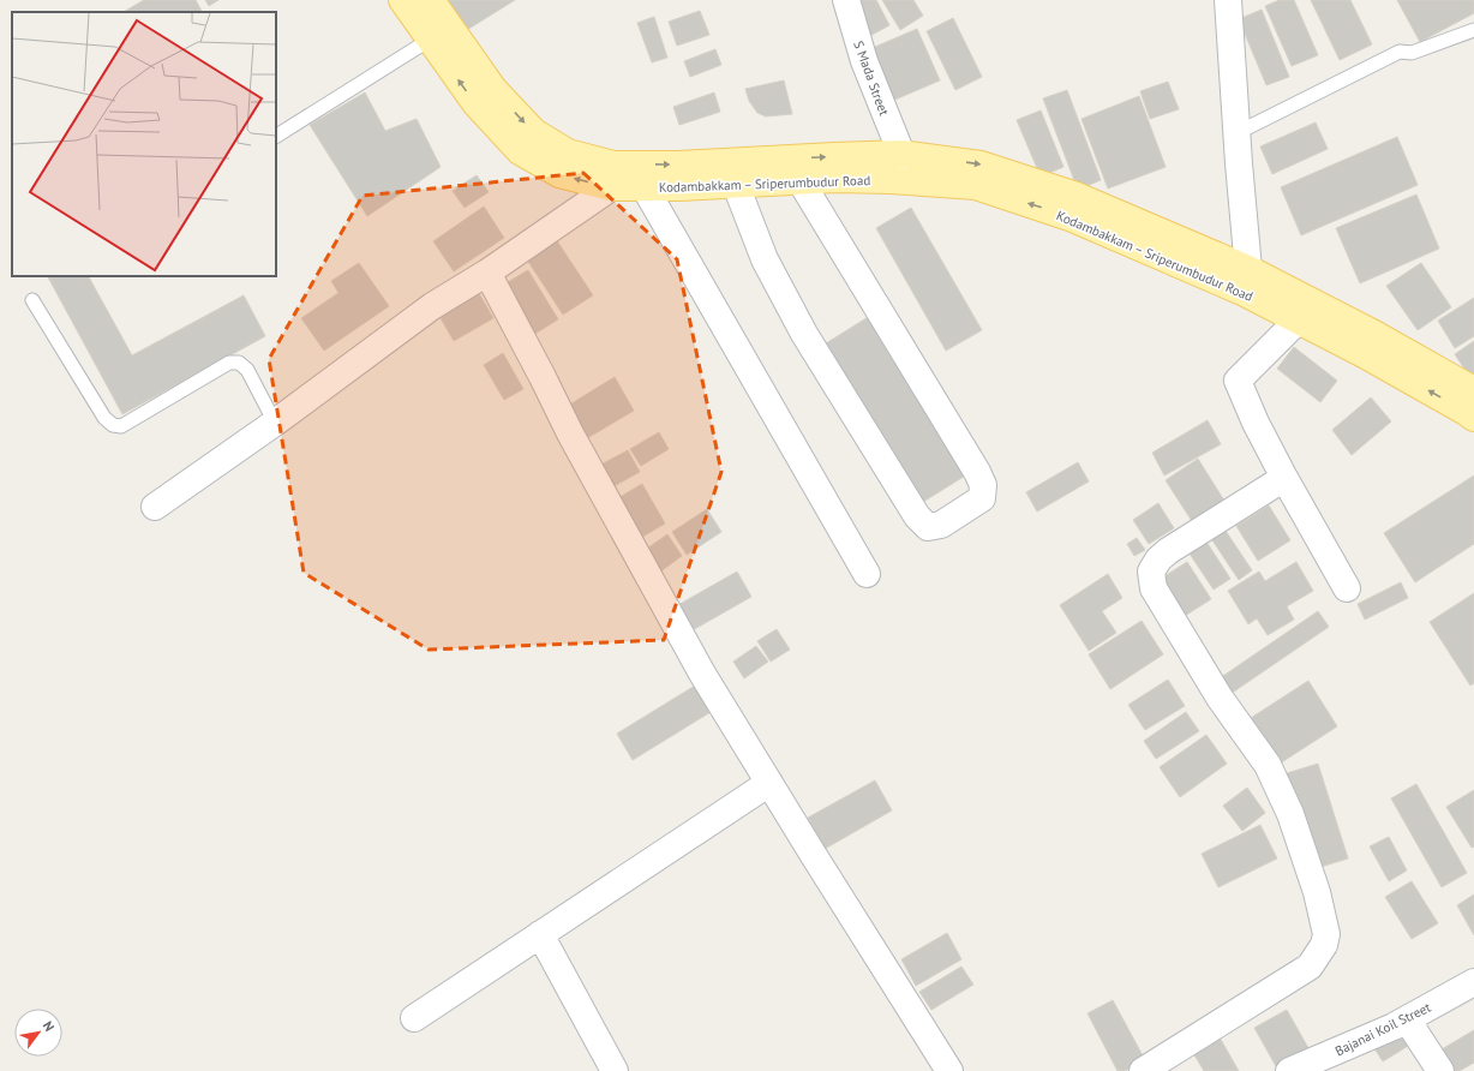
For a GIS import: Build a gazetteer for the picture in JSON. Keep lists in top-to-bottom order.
{
  "streets": {
    "main road": ["Kodambakkam – Sriperumbudur Road"],
    "street": ["S Mada Street", "Bajanai Koil Street"]
  },
  "crossings": [
    ["S Mada Street", "Kodambakkam – Sriperumbudur Road"]
  ],
  "north": "top right"
}
